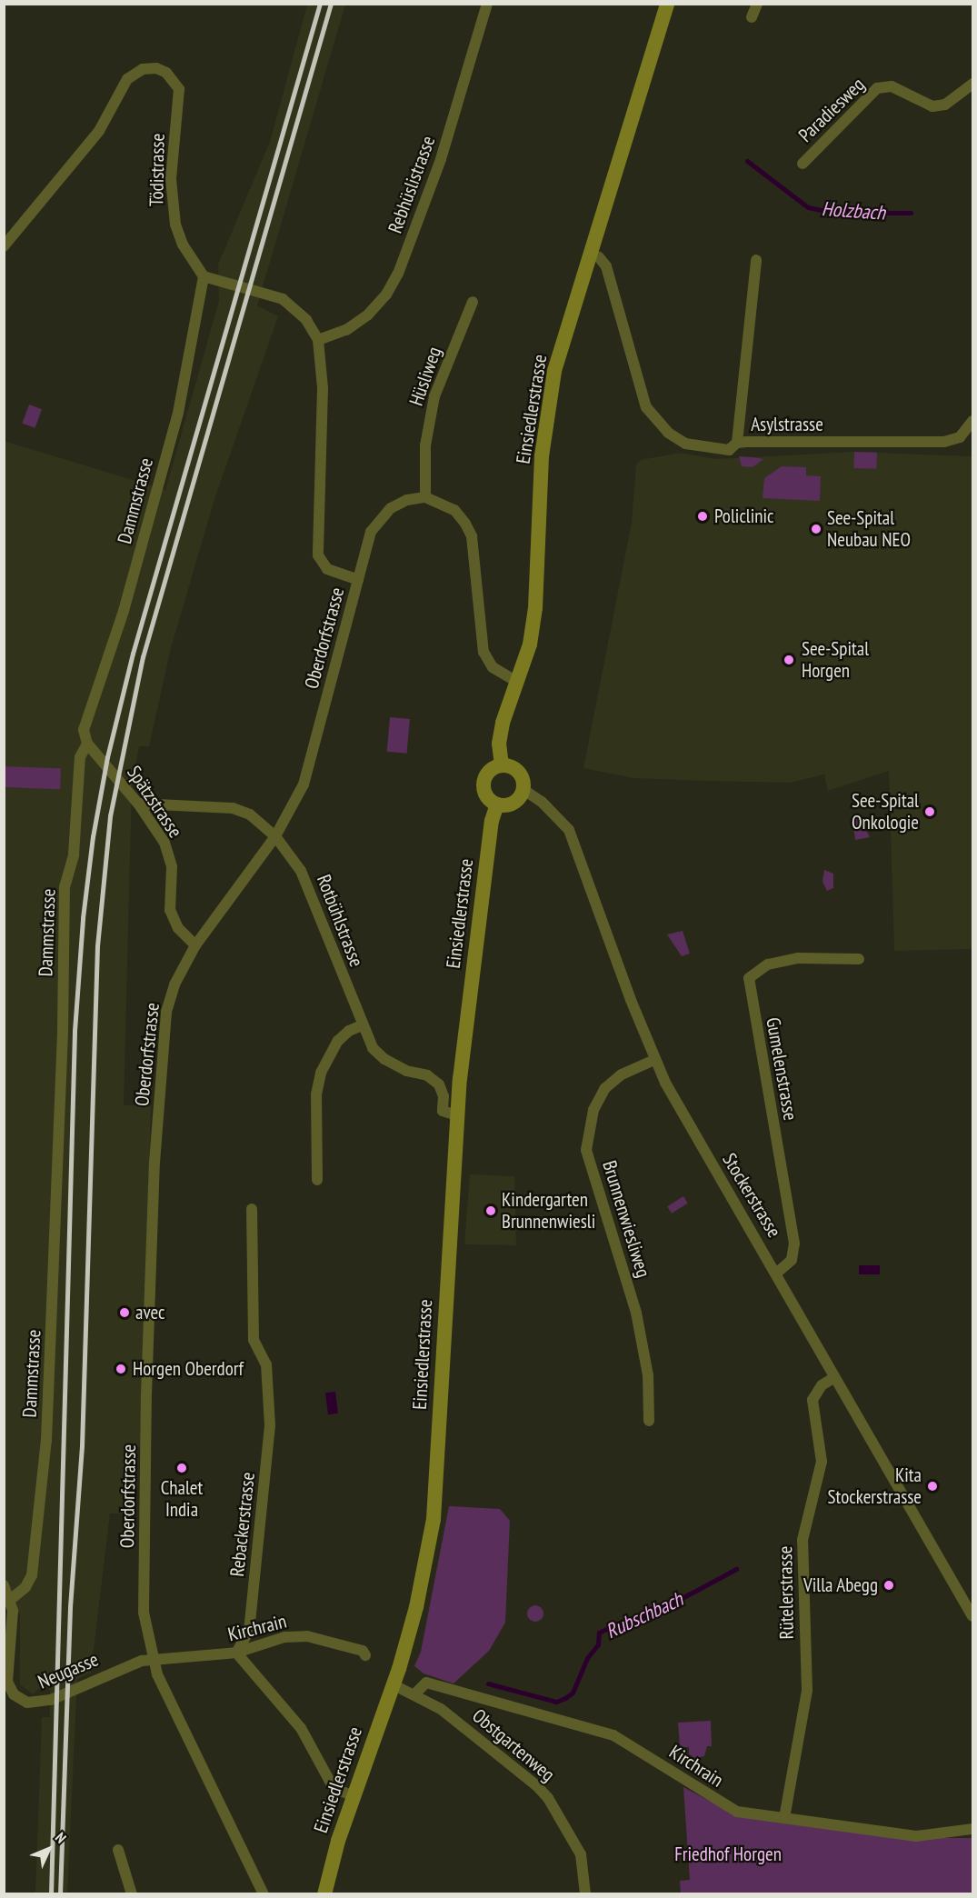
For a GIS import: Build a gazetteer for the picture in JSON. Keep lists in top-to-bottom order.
{
  "streets": {
    "main road": ["Einsiedlerstrasse"],
    "street": [
      "Paradiesweg",
      "Tödistrasse",
      "Rebhüslistrasse",
      "Hüsliweg",
      "Asylstrasse",
      "Dammstrasse",
      "Oberdorfstrasse",
      "Spätzstrasse",
      "Rotbühlstrasse",
      "Gumelenstrasse",
      "Stockerstrasse",
      "Brunnenwiesliweg",
      "Rebackerstrasse",
      "Rütelerstrasse",
      "Kirchrain",
      "Neugasse",
      "Obstgartenweg"
    ]
  },
  "crossings": [
    ["Tödistrasse", "Dammstrasse"],
    ["Hüsliweg", "Oberdorfstrasse"],
    ["Einsiedlerstrasse", "Asylstrasse"],
    ["Einsiedlerstrasse", "Rotbühlstrasse"],
    ["Einsiedlerstrasse", "Stockerstrasse"],
    ["Einsiedlerstrasse", "Obstgartenweg"],
    ["Dammstrasse", "Spätzstrasse"],
    ["Dammstrasse", "Neugasse"],
    ["Oberdorfstrasse", "Spätzstrasse"],
    ["Oberdorfstrasse", "Rotbühlstrasse"],
    ["Oberdorfstrasse", "Kirchrain"],
    ["Oberdorfstrasse", "Neugasse"],
    ["Spätzstrasse", "Rotbühlstrasse"],
    ["Gumelenstrasse", "Stockerstrasse"],
    ["Stockerstrasse", "Brunnenwiesliweg"],
    ["Stockerstrasse", "Rütelerstrasse"],
    ["Rebackerstrasse", "Kirchrain"],
    ["Rütelerstrasse", "Kirchrain"],
    ["Kirchrain", "Neugasse"],
    ["Kirchrain", "Obstgartenweg"]
  ],
  "water": ["Holzbach", "Rubschbach"],
  "parks": ["Friedhof Horgen"],
  "places": [
    "Policlinic",
    "See-Spital Neubau NEO",
    "See-Spital Horgen",
    "See-Spital Onkologie",
    "Kindergarten Brunnenwiesli",
    "avec",
    "Horgen Oberdorf",
    "Chalet India",
    "Kita Stockerstrasse",
    "Villa Abegg"
  ],
  "north": "top right"
}
